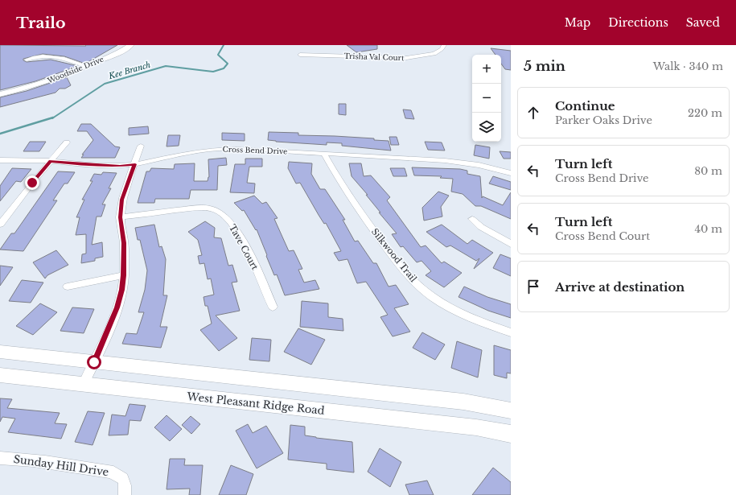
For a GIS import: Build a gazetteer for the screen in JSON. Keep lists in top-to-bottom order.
{
  "streets": {
    "main road": ["Woodside Drive", "West Pleasant Ridge Road"],
    "street": [
      "Trisha Val Court",
      "Cross Bend Drive",
      "Tave Court",
      "Silkwood Trail",
      "Sunday Hill Drive"
    ]
  },
  "crossings": [
    ["Cross Bend Drive", "Silkwood Trail"]
  ],
  "water": ["Kee Branch"],
  "page": {
    "header": "Trailo",
    "nav": ["Map", "Directions", "Saved"],
    "heading": ["5 min", "Walk · 340 m"],
    "map_buttons": ["+", "−"],
    "list": [
      ["Continue", "Parker Oaks Drive", "220 m"],
      ["Turn left", "Cross Bend Drive", "80 m"],
      ["Turn left", "Cross Bend Court", "40 m"],
      "Arrive at destination"
    ]
  }
}
